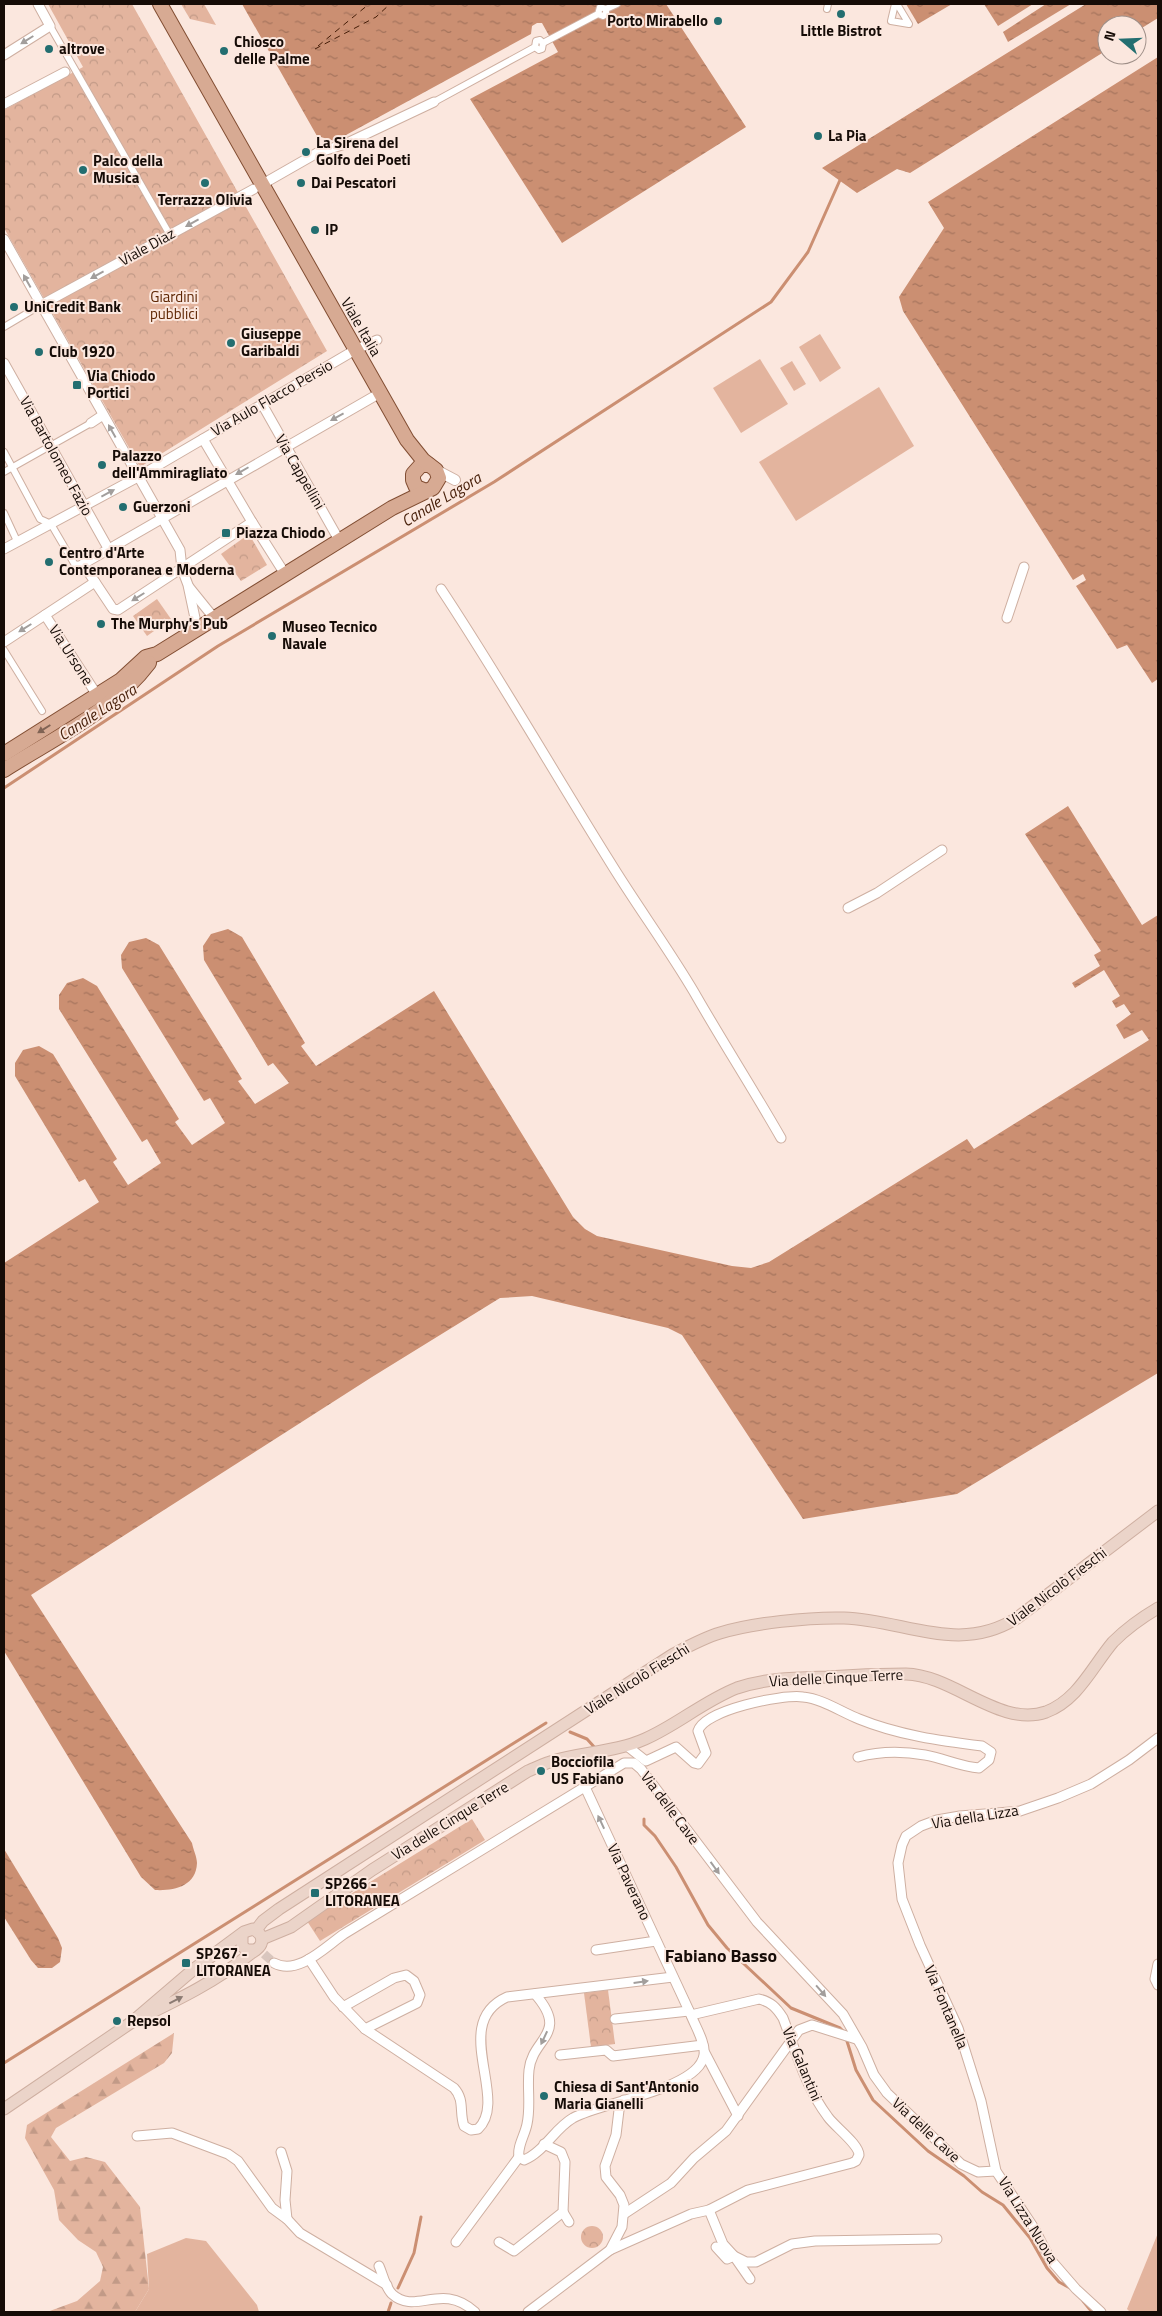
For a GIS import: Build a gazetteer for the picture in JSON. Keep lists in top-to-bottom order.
{
  "streets": {
    "main road": ["Viale Italia", "Viale Nicolò Fieschi", "Via delle Cinque Terre"],
    "street": [
      "Viale Diaz",
      "Via Aulo Flacco Persio",
      "Via Bartolomeo Fazio",
      "Via Cappellini",
      "Via Ursone",
      "Via delle Cave",
      "Via della Lizza",
      "Via Paverano",
      "Via Fontanella",
      "Via Galantini",
      "Via Lizza Nuova"
    ]
  },
  "crossings": [
    ["Viale Diaz", "Viale Italia"],
    ["Viale Italia", "Via Aulo Flacco Persio"],
    ["Via Aulo Flacco Persio", "Via Bartolomeo Fazio"],
    ["Via Aulo Flacco Persio", "Via Cappellini"],
    ["Viale Nicolò Fieschi", "Via delle Cinque Terre"],
    ["Via delle Cave", "Via Paverano"],
    ["Via delle Cave", "Via Fontanella"],
    ["Via delle Cave", "Via Lizza Nuova"],
    ["Via della Lizza", "Via Fontanella"],
    ["Via Paverano", "Via Galantini"],
    ["Via Fontanella", "Via Lizza Nuova"]
  ],
  "one_way": ["Viale Diaz", "Via delle Cave", "Via Paverano"],
  "districts": ["Fabiano Basso"],
  "water": ["Canale Lagora"],
  "parks": ["Giardini pubblici"],
  "places": {
    "other": [
      "Little Bistrot",
      "Porto Mirabello",
      "altrove",
      "Chiosco delle Palme",
      "La Pia",
      "La Sirena del Golfo dei Poeti",
      "Palco della Musica",
      "Terrazza Olivia",
      "Dai Pescatori",
      "IP",
      "UniCredit Bank",
      "Giuseppe Garibaldi",
      "Club 1920",
      "Palazzo dell'Ammiragliato",
      "Guerzoni",
      "Centro d'Arte Contemporanea e Moderna",
      "The Murphy's Pub",
      "Museo Tecnico Navale",
      "Bocciofila US Fabiano",
      "Repsol",
      "Chiesa di Sant'Antonio Maria Gianelli"
    ],
    "transit": [
      "Via Chiodo Portici",
      "Piazza Chiodo",
      "SP266 - LITORANEA",
      "SP267 - LITORANEA"
    ]
  },
  "north": "left"
}
